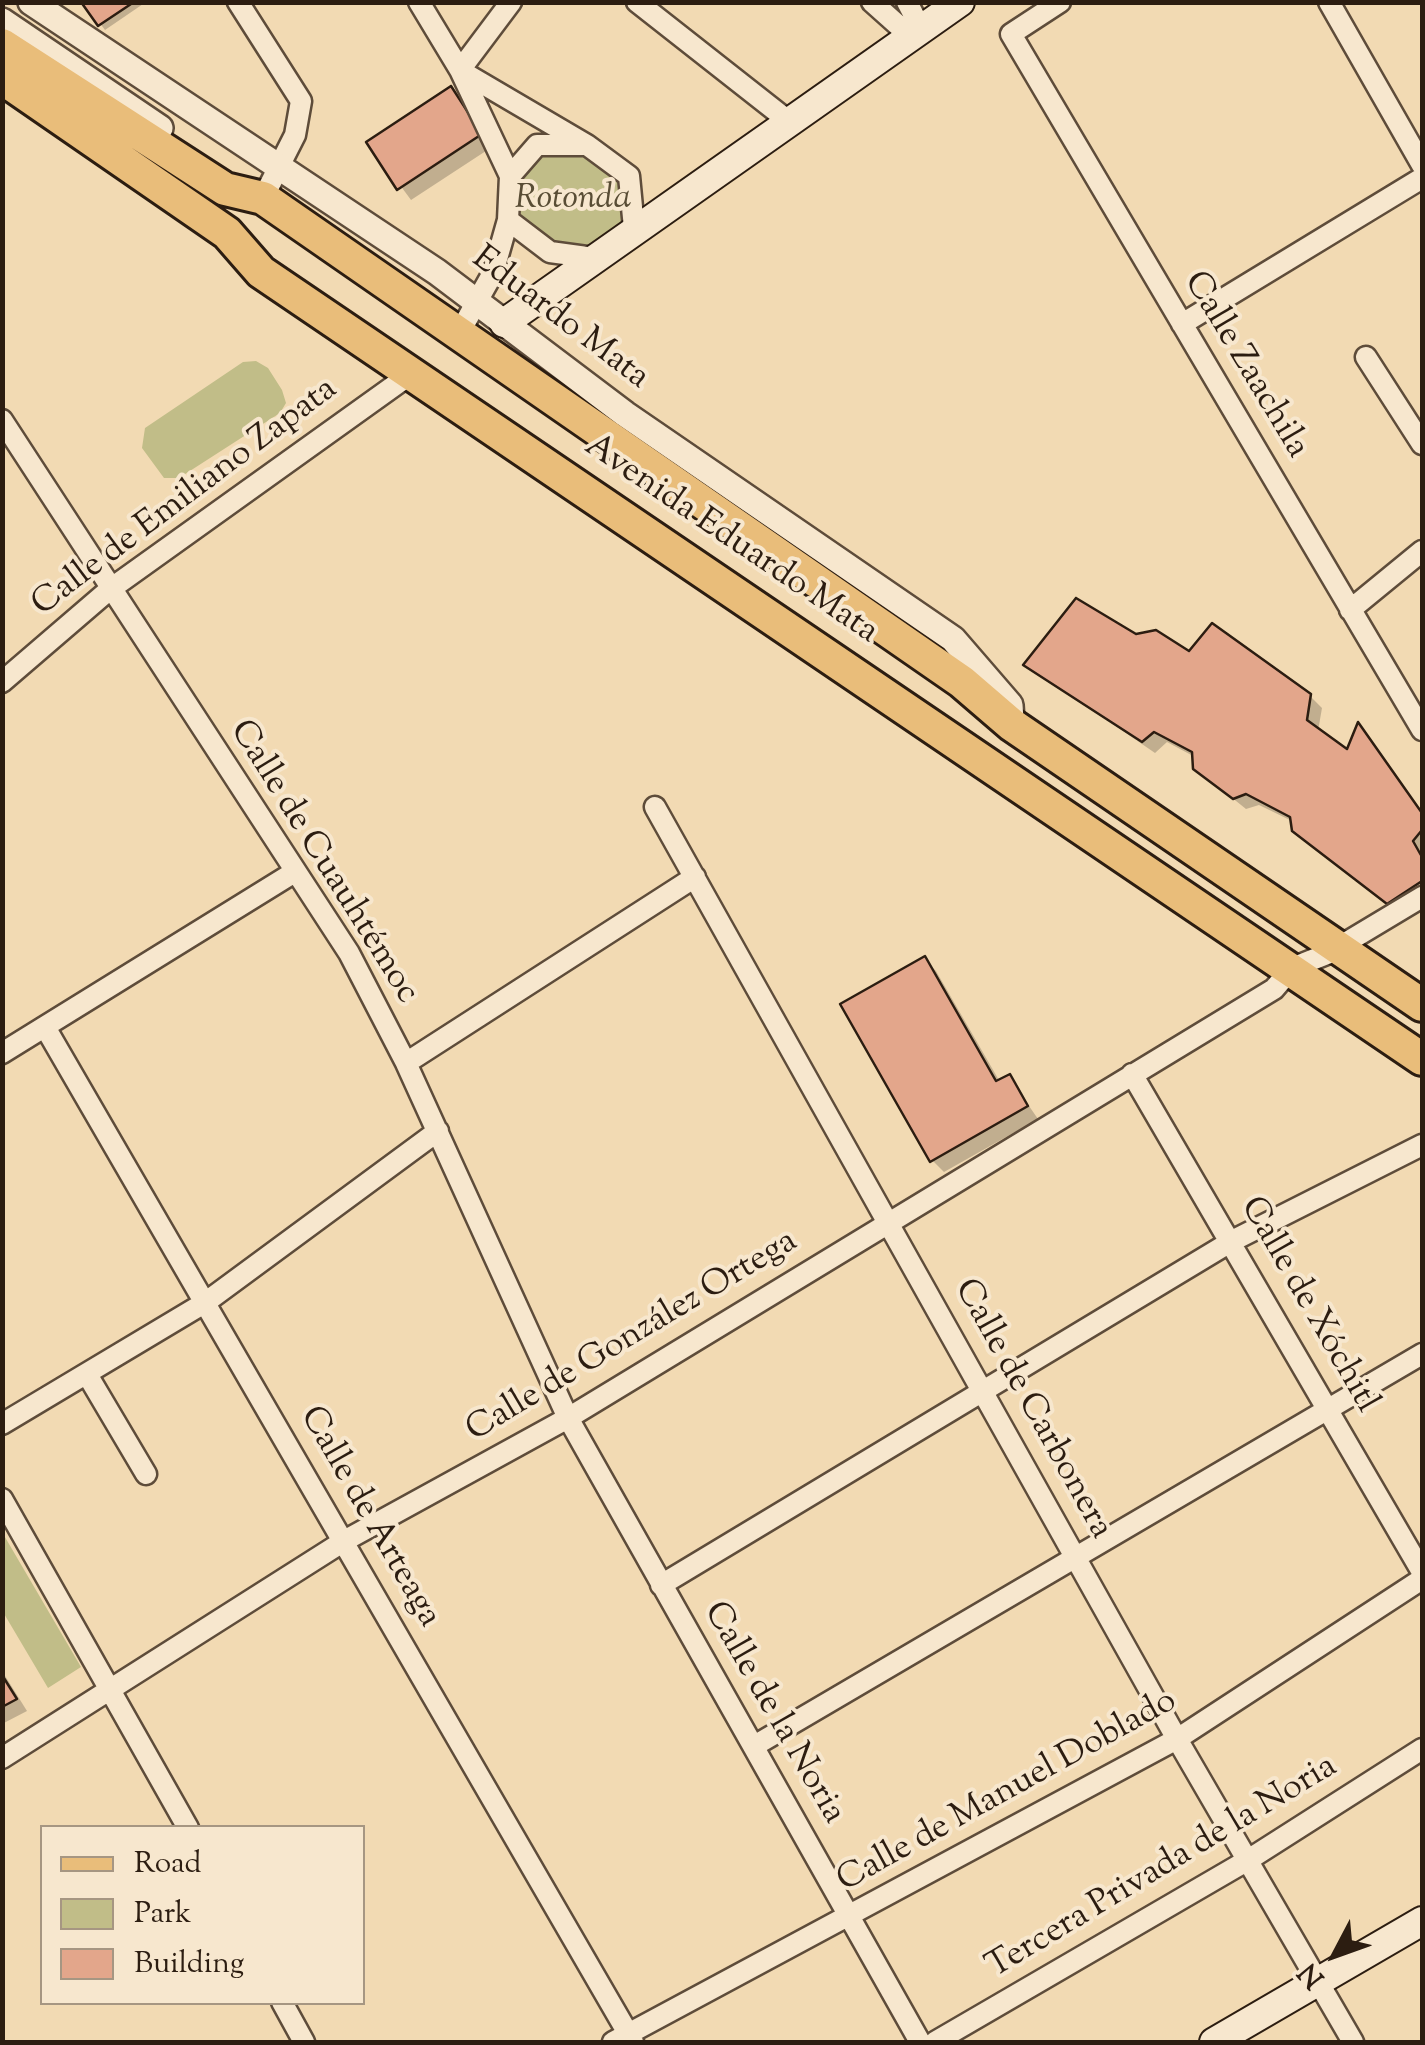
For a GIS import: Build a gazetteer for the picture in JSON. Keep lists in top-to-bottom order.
{
  "streets": {
    "main road": ["Avenida Eduardo Mata"],
    "street": [
      "Eduardo Mata",
      "Calle Zaachila",
      "Calle de Emiliano Zapata",
      "Calle de Cuauhtémoc",
      "Calle de Xóchitl",
      "Calle de González Ortega",
      "Calle de Carbonera",
      "Calle de Arteaga",
      "Calle de la Noria",
      "Calle de Manuel Doblado",
      "Tercera Privada de la Noria"
    ]
  },
  "crossings": [
    ["Eduardo Mata", "Avenida Eduardo Mata"],
    ["Calle de Emiliano Zapata", "Avenida Eduardo Mata"],
    ["Calle de Emiliano Zapata", "Calle de Cuauhtémoc"],
    ["Avenida Eduardo Mata", "Calle de González Ortega"],
    ["Calle de Cuauhtémoc", "Calle de González Ortega"],
    ["Calle de Cuauhtémoc", "Calle de la Noria"],
    ["Calle de Xóchitl", "Calle de González Ortega"],
    ["Calle de Xóchitl", "Calle de Manuel Doblado"],
    ["Calle de González Ortega", "Calle de Carbonera"],
    ["Calle de González Ortega", "Calle de Arteaga"],
    ["Calle de González Ortega", "Calle de la Noria"],
    ["Calle de Carbonera", "Calle de Manuel Doblado"],
    ["Calle de Carbonera", "Tercera Privada de la Noria"],
    ["Calle de Arteaga", "Calle de Manuel Doblado"],
    ["Calle de la Noria", "Calle de Manuel Doblado"]
  ],
  "parks": ["Rotonda"],
  "legend": ["Road", "Park", "Building"],
  "north": "bottom left"
}
